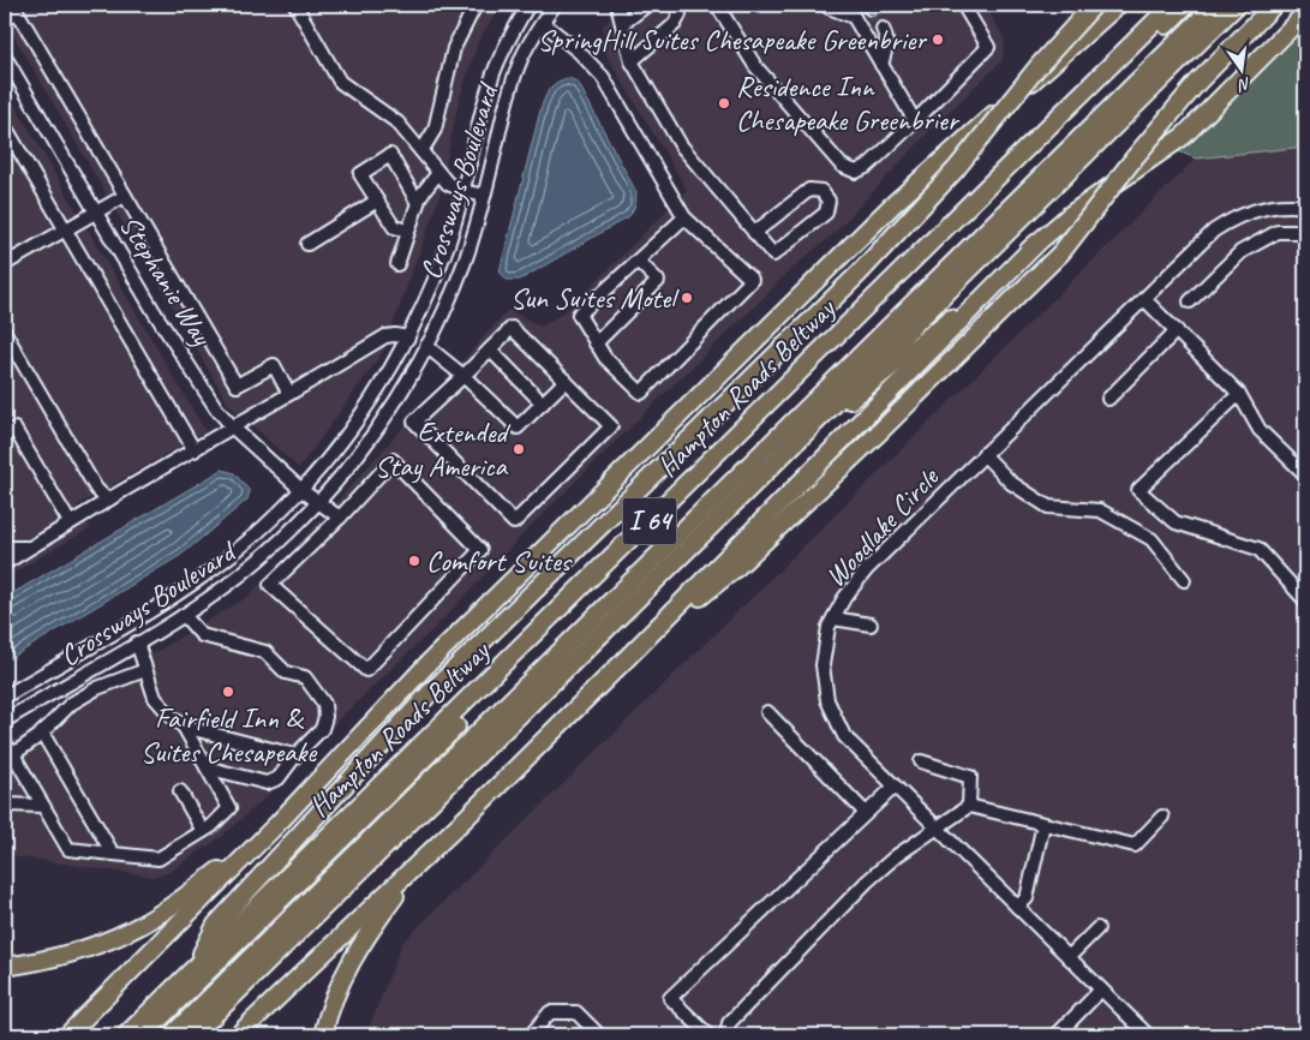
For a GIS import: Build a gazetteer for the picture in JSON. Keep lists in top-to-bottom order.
{
  "streets": {
    "highway": ["Hampton Roads Beltway", "I 64"],
    "street": ["Crossways Boulevard", "Stephanie Way", "Woodlake Circle"]
  },
  "crossings": [
    ["Crossways Boulevard", "Stephanie Way"]
  ],
  "places": [
    "SpringHill Suites Chesapeake Greenbrier",
    "Residence Inn Chesapeake Greenbrier",
    "Sun Suites Motel",
    "Extended Stay America",
    "Comfort Suites",
    "Fairfield Inn & Suites Chesapeake"
  ],
  "north": "bottom"
}
